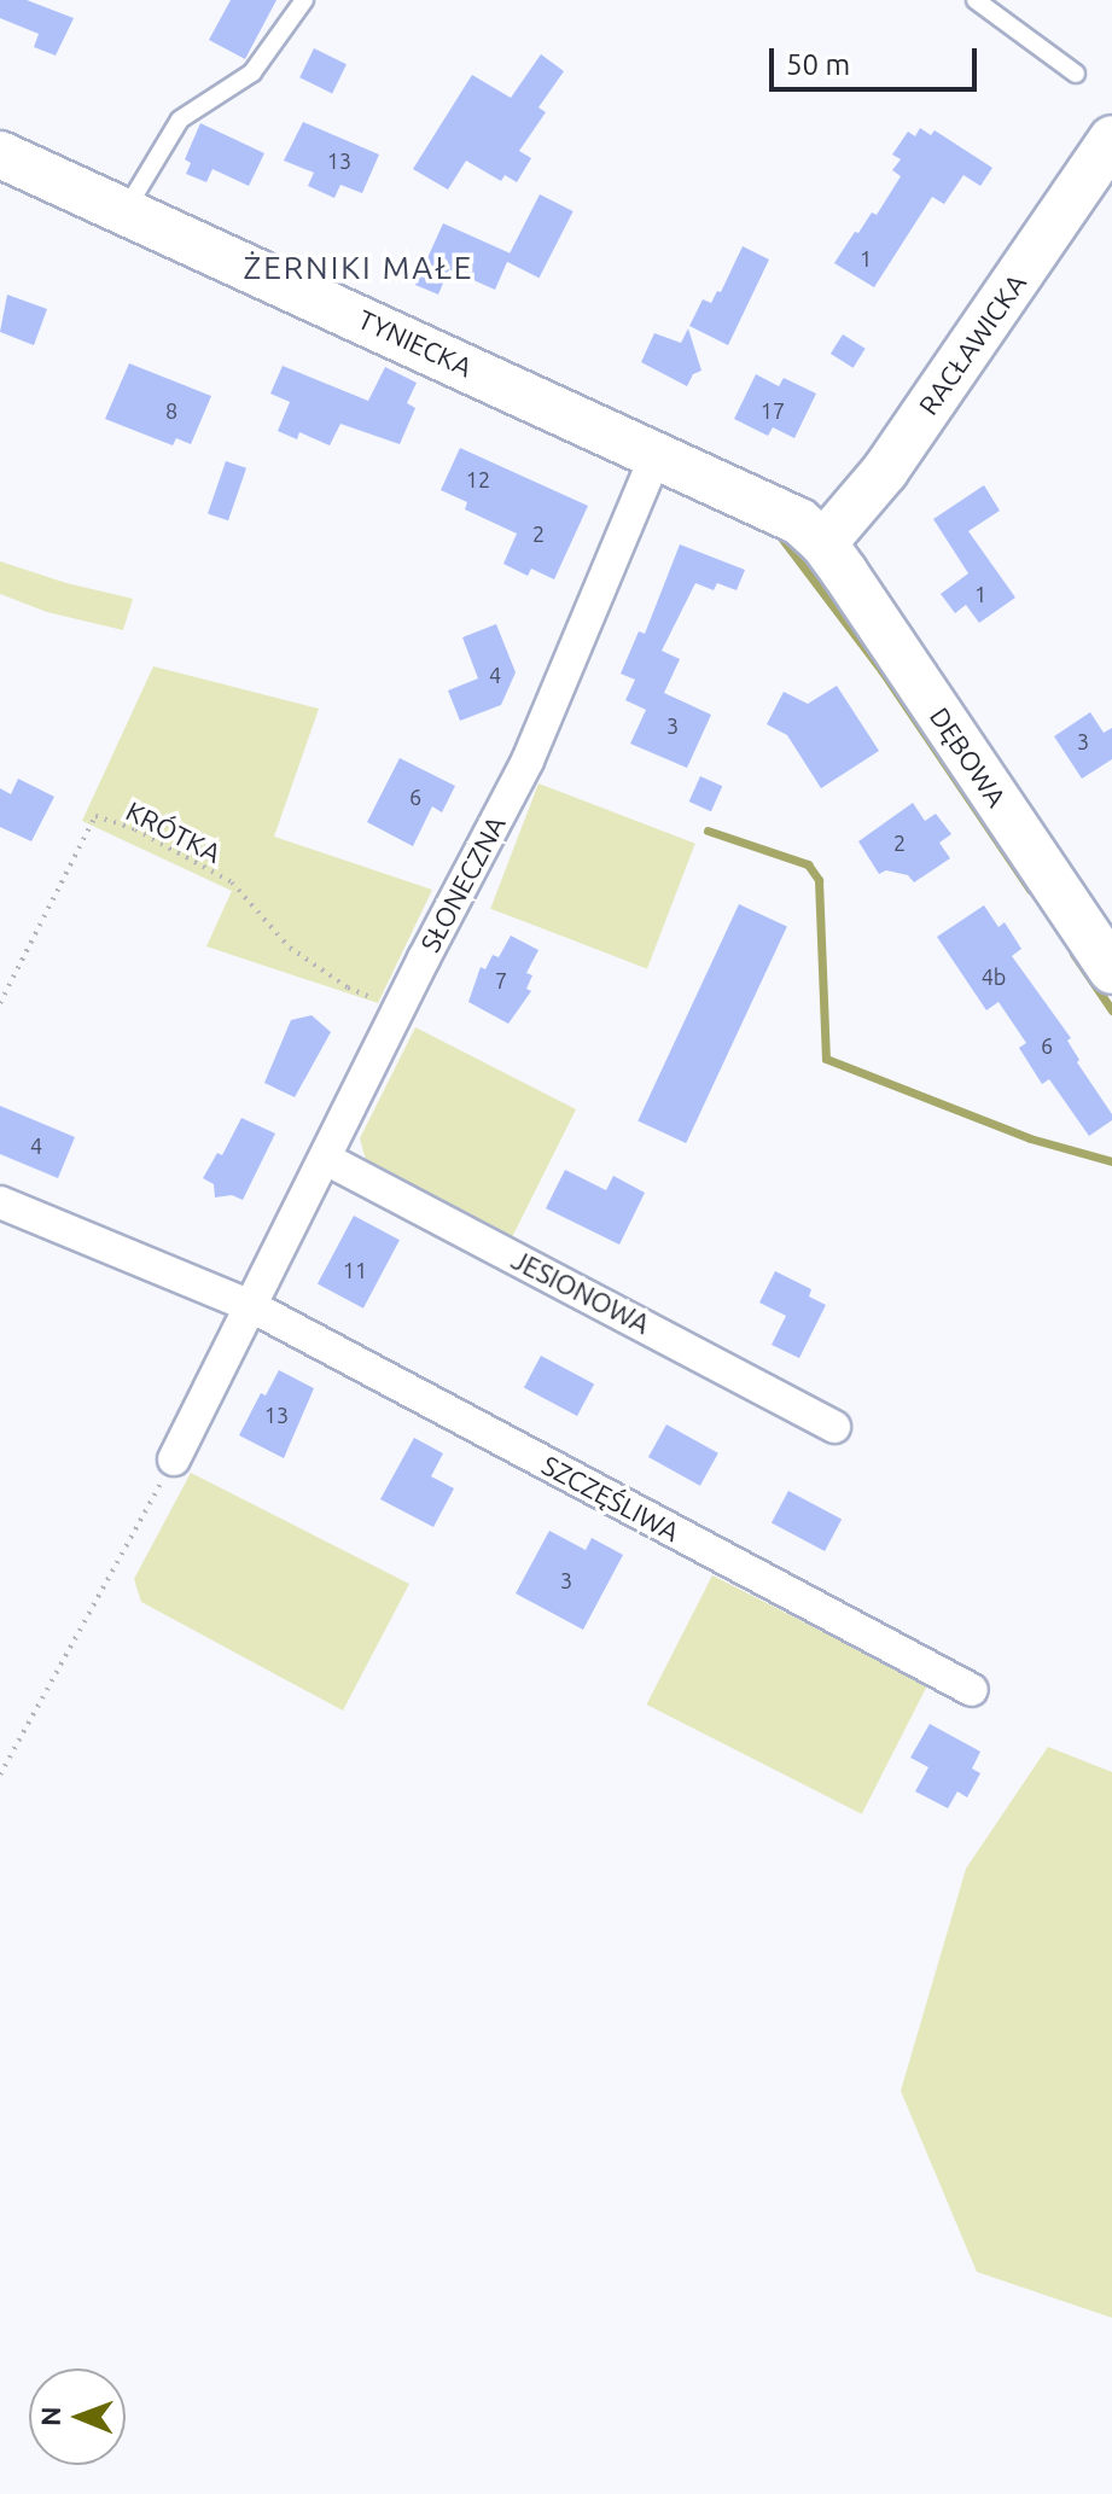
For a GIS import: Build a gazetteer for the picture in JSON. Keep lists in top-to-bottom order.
{
  "streets": {
    "street": [
      "TYNIECKA",
      "RACŁAWICKA",
      "DĘBOWA",
      "SŁONECZNA",
      "JESIONOWA",
      "SZCZĘŚLIWA"
    ],
    "path": ["KRÓTKA"]
  },
  "crossings": [
    ["TYNIECKA", "RACŁAWICKA"],
    ["TYNIECKA", "DĘBOWA"],
    ["TYNIECKA", "SŁONECZNA"],
    ["RACŁAWICKA", "DĘBOWA"],
    ["KRÓTKA", "SŁONECZNA"],
    ["SŁONECZNA", "JESIONOWA"],
    ["SŁONECZNA", "SZCZĘŚLIWA"]
  ],
  "districts": ["ŻERNIKI MAŁE"],
  "house_numbers": [
    "13",
    "1",
    "8",
    "17",
    "12",
    "2",
    "1",
    "4",
    "3",
    "3",
    "6",
    "2",
    "4b",
    "7",
    "6",
    "4",
    "11",
    "13",
    "3"
  ],
  "scale_bar": "50 m",
  "north": "left"
}
